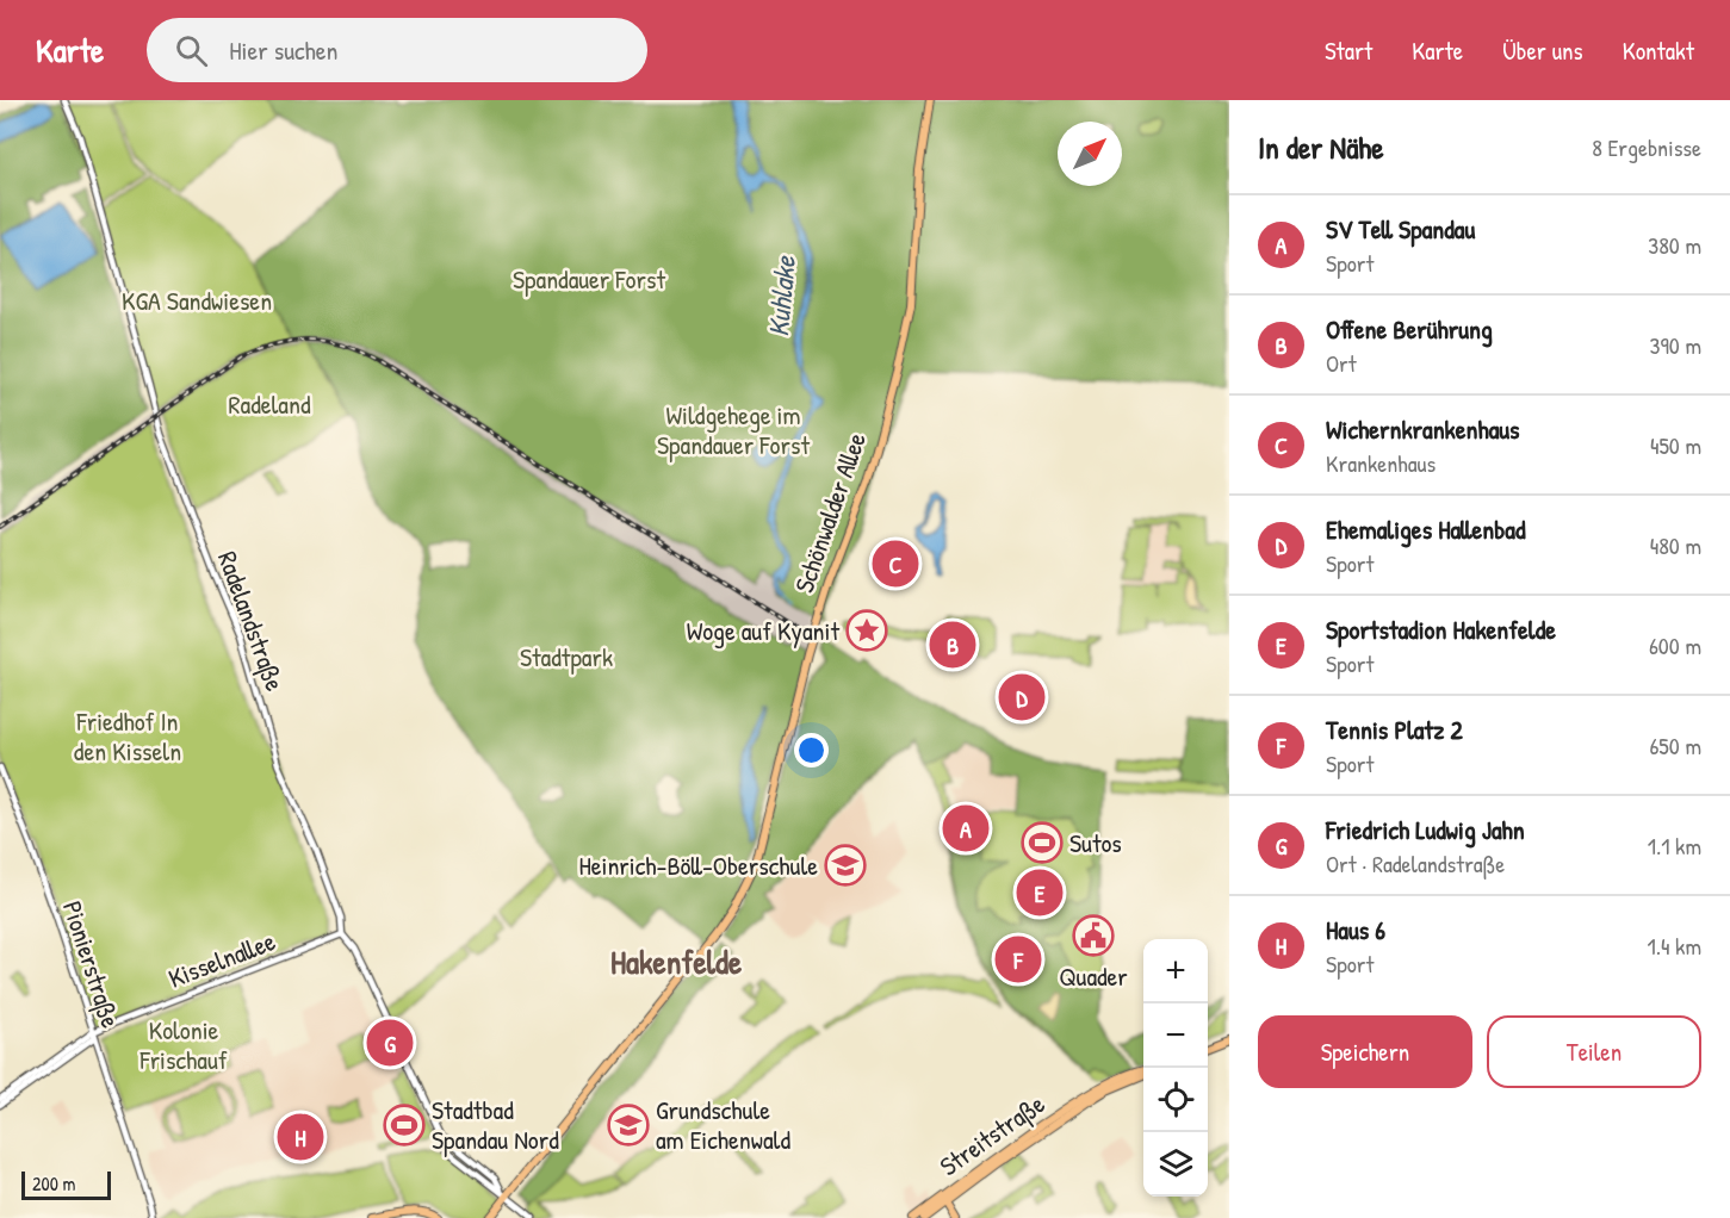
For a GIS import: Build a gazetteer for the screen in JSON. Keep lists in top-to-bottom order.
{
  "streets": {
    "main road": ["Schönwalder Allee", "Streitstraße"],
    "street": ["Radelandstraße", "Kisselnallee", "Pionierstraße"]
  },
  "crossings": [
    ["Schönwalder Allee", "Radelandstraße"],
    ["Radelandstraße", "Kisselnallee"],
    ["Kisselnallee", "Pionierstraße"]
  ],
  "districts": ["Hakenfelde"],
  "water": ["Kuhlake"],
  "parks": [
    "Spandauer Forst",
    "KGA Sandwiesen",
    "Radeland",
    "Wildgehege im Spandauer Forst",
    "Stadtpark",
    "Friedhof In den Kisseln",
    "Kolonie Frischauf"
  ],
  "places": {
    "place": ["Woge auf Kyanit"],
    "sports": ["Sutos", "Stadtbad Spandau Nord"],
    "school or university": ["Heinrich-Böll-Oberschule", "Grundschule am Eichenwald"],
    "public building": ["Quader"]
  },
  "scale_bar": "200 m",
  "north": "top right",
  "page": {
    "header": "Karte",
    "search": "Hier suchen",
    "nav": [
      "Start",
      "Karte",
      "Über uns",
      "Kontakt"
    ],
    "heading": ["In der Nähe", "8 Ergebnisse"],
    "list": [
      {
        "mark": "A",
        "name": "SV Tell Spandau",
        "note": "Sport",
        "value": "380 m"
      },
      {
        "mark": "B",
        "name": "Offene Berührung",
        "note": "Ort",
        "value": "390 m"
      },
      {
        "mark": "C",
        "name": "Wichernkrankenhaus",
        "note": "Krankenhaus",
        "value": "450 m"
      },
      {
        "mark": "D",
        "name": "Ehemaliges Hallenbad",
        "note": "Sport",
        "value": "480 m"
      },
      {
        "mark": "E",
        "name": "Sportstadion Hakenfelde",
        "note": "Sport",
        "value": "600 m"
      },
      {
        "mark": "F",
        "name": "Tennis Platz 2",
        "note": "Sport",
        "value": "650 m"
      },
      {
        "mark": "G",
        "name": "Friedrich Ludwig Jahn",
        "note": "Ort · Radelandstraße",
        "value": "1.1 km"
      },
      {
        "mark": "H",
        "name": "Haus 6",
        "note": "Sport",
        "value": "1.4 km"
      }
    ],
    "pins": [
      "C",
      "B",
      "D",
      "A",
      "E",
      "F",
      "G",
      "H"
    ],
    "map_buttons": ["+", "−"],
    "buttons": ["Speichern", "Teilen"],
    "scale": "200 m"
  }
}
